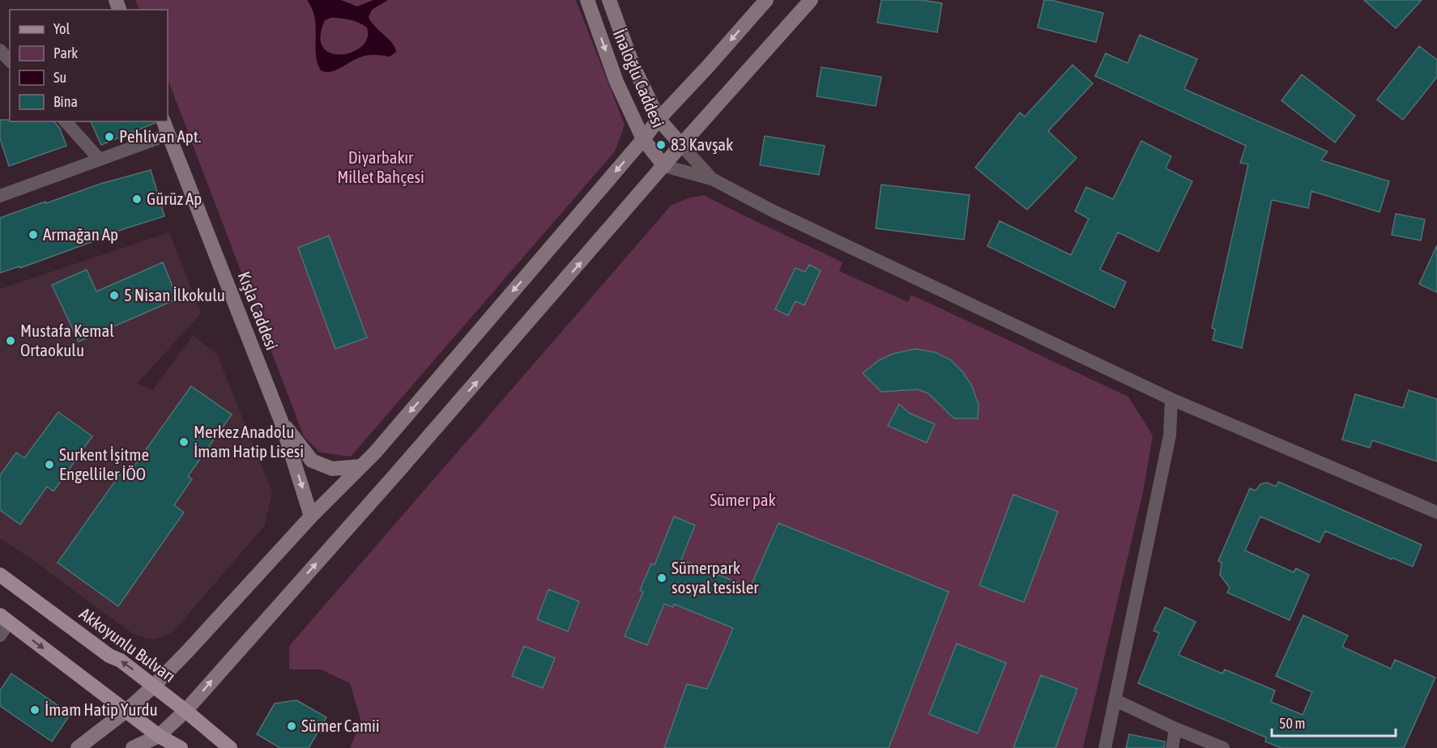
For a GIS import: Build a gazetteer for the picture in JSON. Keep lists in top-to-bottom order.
{
  "streets": {
    "main road": ["İnaloğlu Caddesi", "Kışla Caddesi", "Akkoyunlu Bulvarı"]
  },
  "parks": ["Diyarbakır Millet Bahçesi", "Sümer pak"],
  "places": [
    "Pehlivan Apt.",
    "83 Kavşak",
    "Gürüz Ap",
    "Armağan Ap",
    "5 Nisan İlkokulu",
    "Mustafa Kemal Ortaokulu",
    "Merkez Anadolu İmam Hatip Lisesi",
    "Surkent İşitme Engelliler İÖO",
    "Sümerpark sosyal tesisler",
    "İmam Hatip Yurdu",
    "Sümer Camii"
  ],
  "legend": [
    "Yol",
    "Park",
    "Su",
    "Bina"
  ],
  "scale_bar": "50 m"
}
